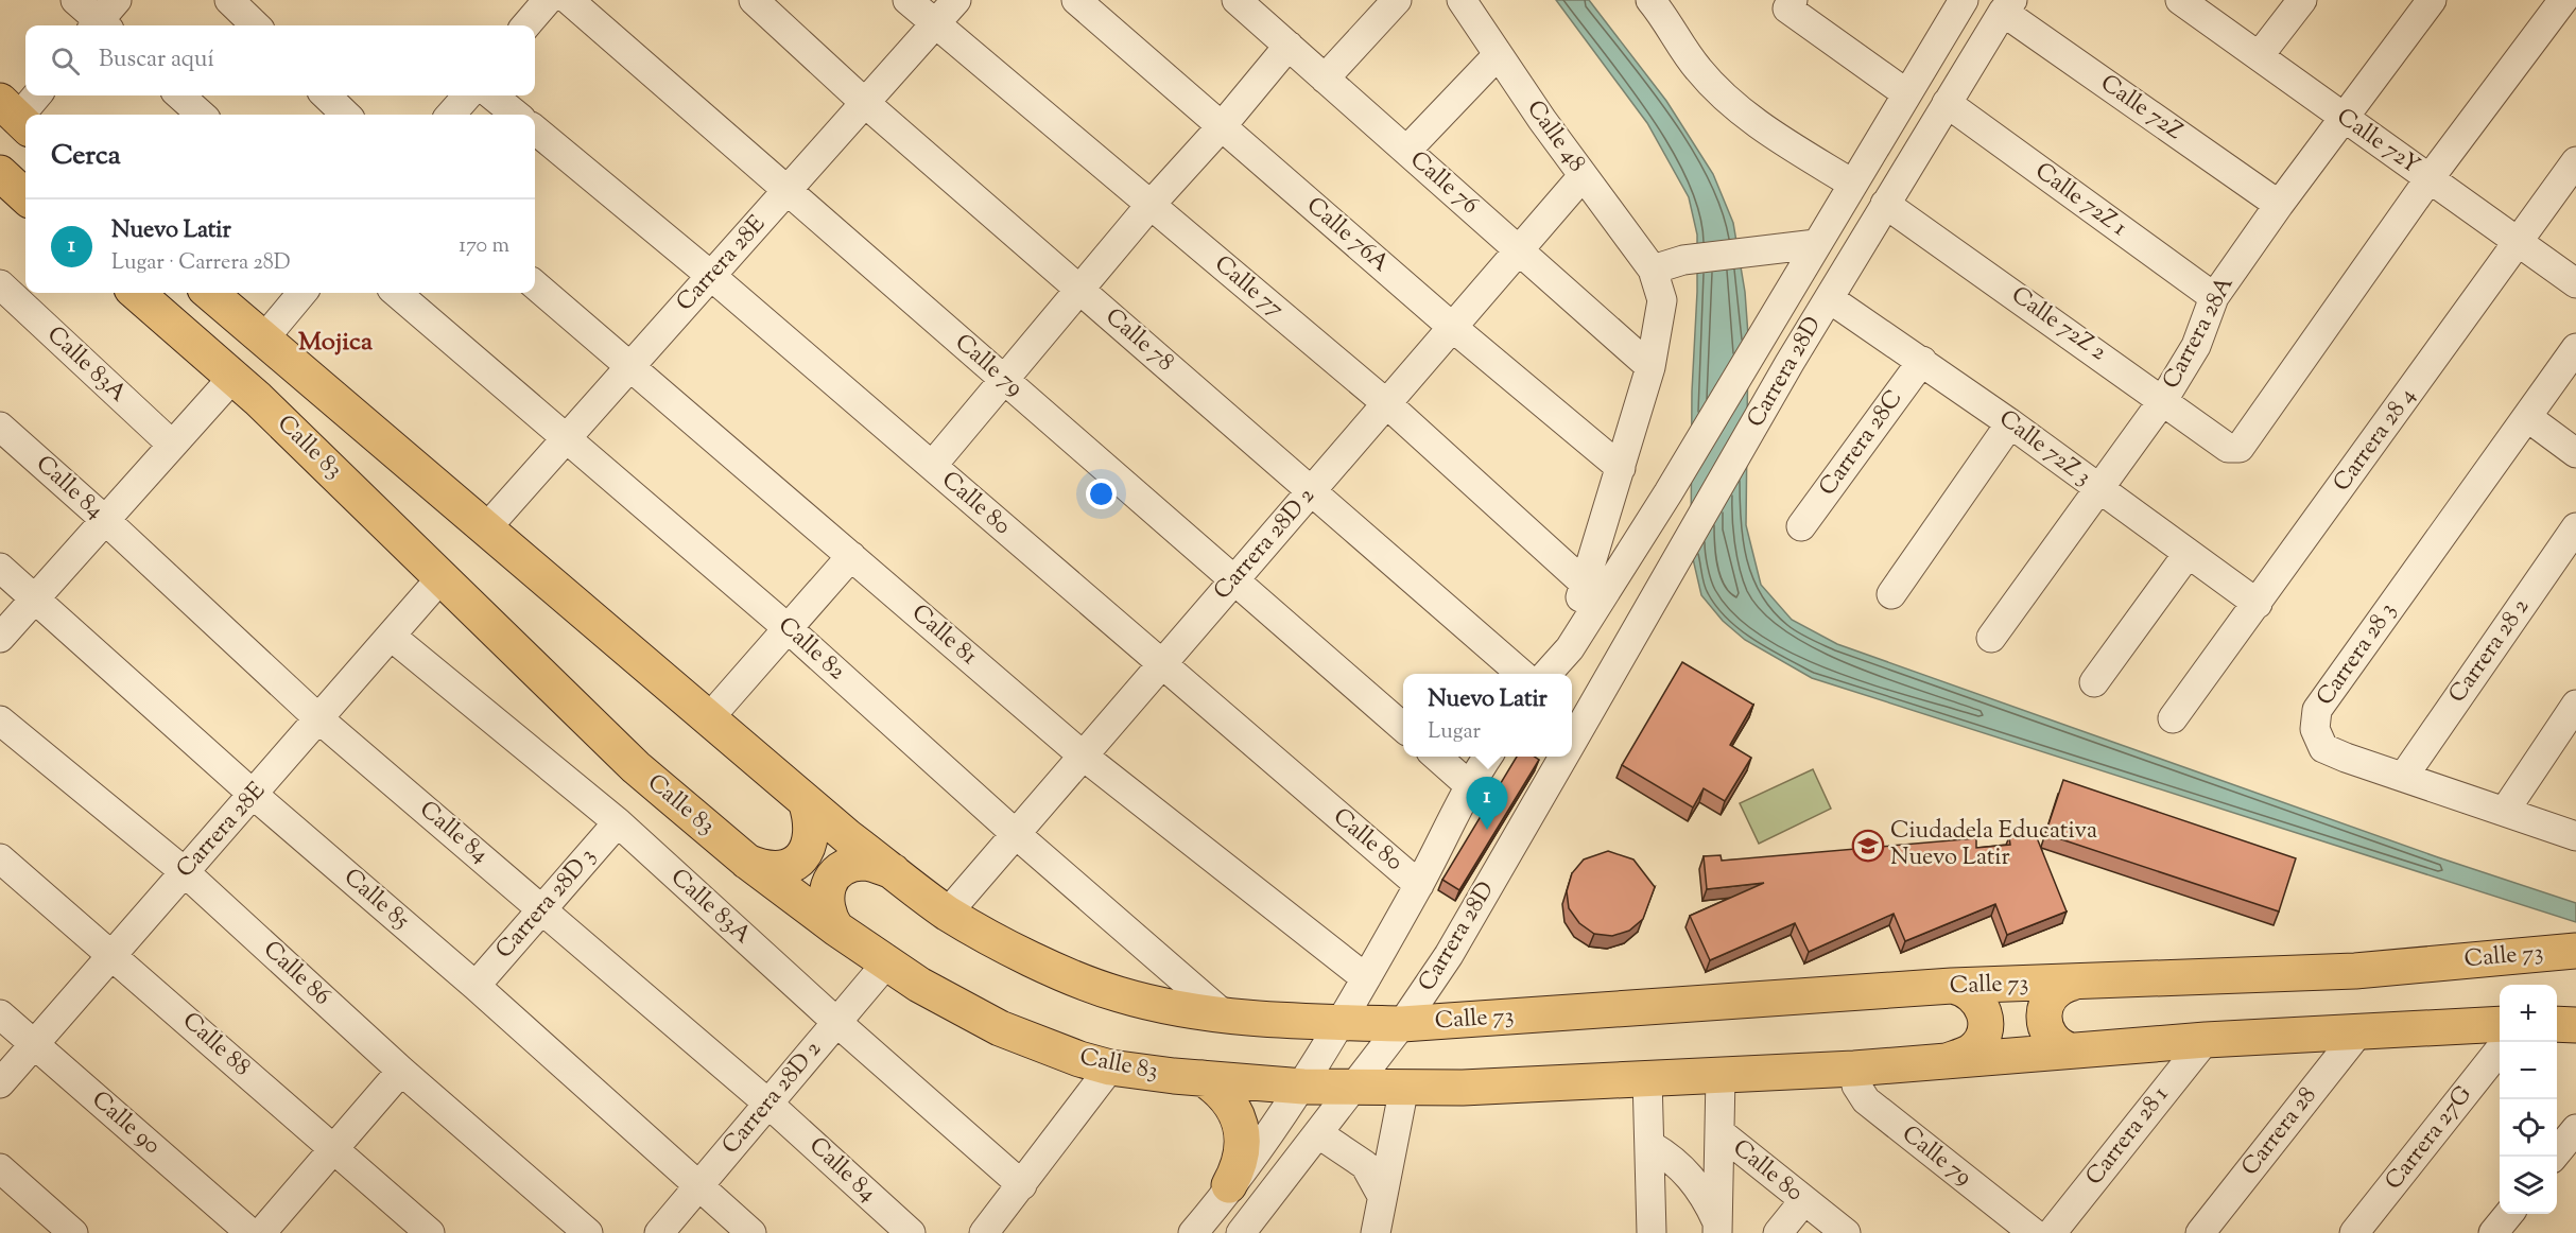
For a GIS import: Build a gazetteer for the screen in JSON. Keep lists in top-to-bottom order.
{
  "streets": {
    "main road": ["Calle 83", "Calle 73"],
    "street": [
      "Calle 72Z",
      "Calle 48",
      "Calle 72Y",
      "Calle 76",
      "Calle 72Z 1",
      "Calle 76A",
      "Carrera 28E",
      "Calle 77",
      "Calle 72Z 2",
      "Carrera 28A",
      "Calle 78",
      "Calle 83A",
      "Calle 79",
      "Carrera 28D",
      "Carrera 28 4",
      "Carrera 28C",
      "Calle 72Z 3",
      "Calle 84",
      "Calle 80",
      "Carrera 28D 2",
      "Calle 81",
      "Calle 82",
      "Carrera 28 2",
      "Carrera 28 3",
      "Calle 85",
      "Carrera 28D 3",
      "Calle 86",
      "Calle 88",
      "Calle 90",
      "Carrera 28",
      "Carrera 28 1",
      "Carrera 27G"
    ]
  },
  "crossings": [
    ["Calle 72Z", "Carrera 28A"],
    ["Calle 72Z", "Carrera 28D"],
    ["Calle 48", "Carrera 28D 2"],
    ["Calle 72Y", "Calle 72Z 2"],
    ["Calle 72Y", "Carrera 28A"],
    ["Calle 72Y", "Carrera 28 4"],
    ["Calle 76", "Carrera 28D 2"],
    ["Calle 72Z 1", "Carrera 28A"],
    ["Calle 72Z 1", "Carrera 28D"],
    ["Calle 76A", "Carrera 28D 2"],
    ["Carrera 28E", "Calle 77"],
    ["Carrera 28E", "Calle 78"],
    ["Carrera 28E", "Calle 83A"],
    ["Carrera 28E", "Calle 79"],
    ["Carrera 28E", "Calle 83"],
    ["Carrera 28E", "Calle 84"],
    ["Carrera 28E", "Calle 80"],
    ["Carrera 28E", "Calle 81"],
    ["Carrera 28E", "Calle 82"],
    ["Carrera 28E", "Calle 85"],
    ["Carrera 28E", "Calle 86"],
    ["Carrera 28E", "Calle 88"],
    ["Carrera 28E", "Calle 90"],
    ["Calle 77", "Carrera 28D 2"],
    ["Calle 72Z 2", "Carrera 28A"],
    ["Calle 72Z 2", "Carrera 28D"],
    ["Carrera 28A", "Calle 72Z 3"],
    ["Calle 78", "Carrera 28D 2"],
    ["Calle 83A", "Carrera 28D 2"],
    ["Calle 83A", "Carrera 28D 3"],
    ["Calle 79", "Carrera 28D 2"],
    ["Carrera 28D", "Calle 83"],
    ["Carrera 28D", "Calle 72Z 3"],
    ["Carrera 28D", "Calle 73"],
    ["Carrera 28 4", "Calle 72Z 3"],
    ["Carrera 28C", "Calle 72Z 3"],
    ["Calle 83", "Carrera 28D 2"],
    ["Calle 83", "Calle 82"],
    ["Calle 83", "Calle 73"],
    ["Calle 84", "Carrera 28D 2"],
    ["Calle 84", "Carrera 28D 3"],
    ["Calle 80", "Carrera 28D 2"],
    ["Carrera 28D 2", "Calle 81"],
    ["Carrera 28D 2", "Calle 82"],
    ["Carrera 28D 2", "Calle 85"],
    ["Carrera 28 2", "Carrera 28 3"],
    ["Calle 85", "Carrera 28D 3"]
  ],
  "districts": ["Mojica"],
  "places": {
    "school or university": ["Ciudadela Educativa Nuevo Latir"]
  },
  "page": {
    "search": "Buscar aquí",
    "heading": "Cerca",
    "list": [
      {
        "mark": "1",
        "name": "Nuevo Latir",
        "note": "Lugar · Carrera 28D",
        "value": "170 m"
      }
    ],
    "popup": ["Nuevo Latir", "Lugar"],
    "pins": "1",
    "map_buttons": ["+", "−"]
  }
}
